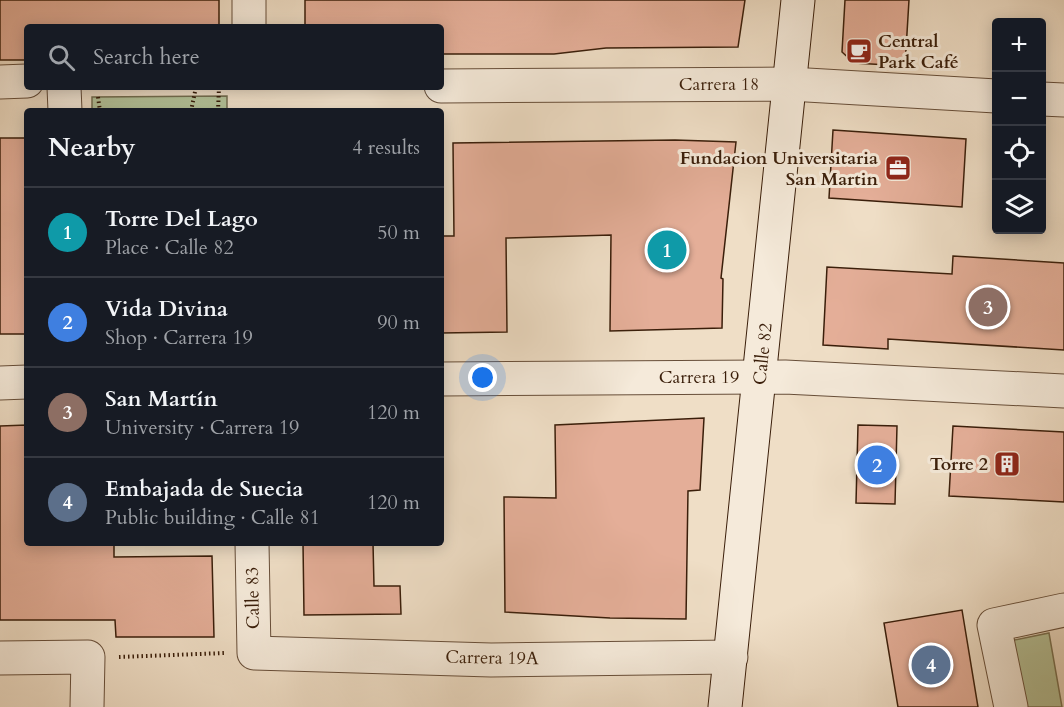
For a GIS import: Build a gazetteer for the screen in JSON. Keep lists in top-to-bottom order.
{
  "streets": {
    "street": [
      "Carrera 18",
      "Calle 82",
      "Carrera 19",
      "Calle 83",
      "Carrera 19A"
    ]
  },
  "crossings": [
    ["Carrera 18", "Calle 82"],
    ["Calle 82", "Carrera 19"],
    ["Calle 82", "Carrera 19A"],
    ["Calle 83", "Carrera 19A"]
  ],
  "places": {
    "cafe": ["Central Park Café"],
    "office": ["Fundacion Universitaria San Martin"],
    "building": ["Torre 2"]
  },
  "page": {
    "map_buttons": ["+", "−"],
    "search": "Search here",
    "heading": ["Nearby", "4 results"],
    "list": [
      {
        "mark": "1",
        "name": "Torre Del Lago",
        "note": "Place · Calle 82",
        "value": "50 m"
      },
      {
        "mark": "2",
        "name": "Vida Divina",
        "note": "Shop · Carrera 19",
        "value": "90 m"
      },
      {
        "mark": "3",
        "name": "San Martín",
        "note": "University · Carrera 19",
        "value": "120 m"
      },
      {
        "mark": "4",
        "name": "Embajada de Suecia",
        "note": "Public building · Calle 81",
        "value": "120 m"
      }
    ],
    "pins": [
      "1",
      "3",
      "2",
      "4"
    ]
  }
}
